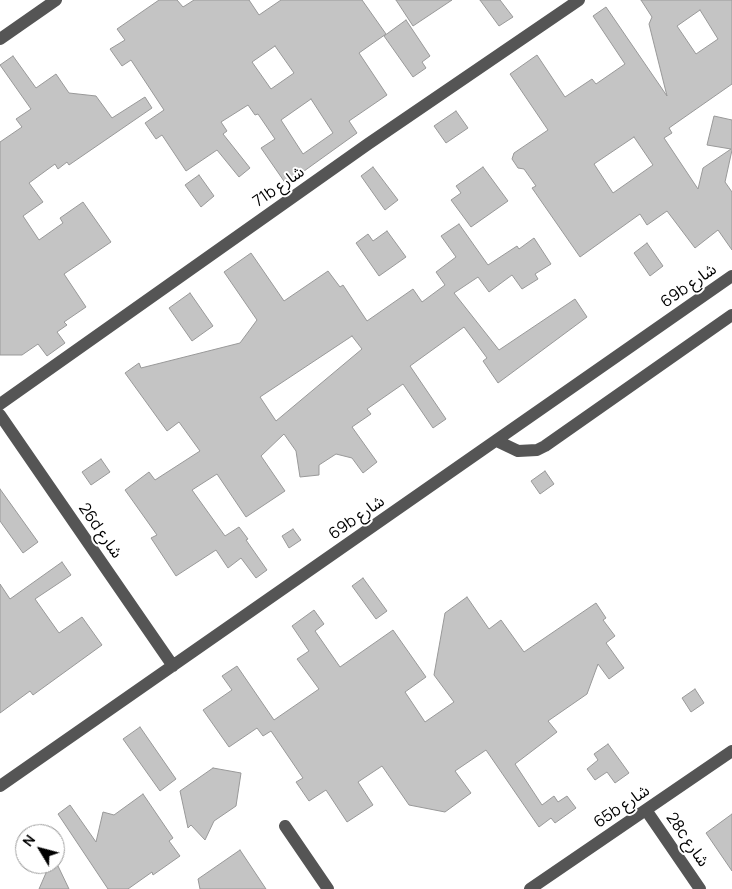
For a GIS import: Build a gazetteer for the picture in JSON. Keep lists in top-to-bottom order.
{
  "streets": {
    "street": [
      "71b شارع",
      "69b شارع",
      "26d شارع",
      "65b شارع",
      "28c شارع"
    ]
  },
  "crossings": [
    ["69b شارع", "26d شارع"],
    ["65b شارع", "28c شارع"]
  ],
  "north": "top left"
}
